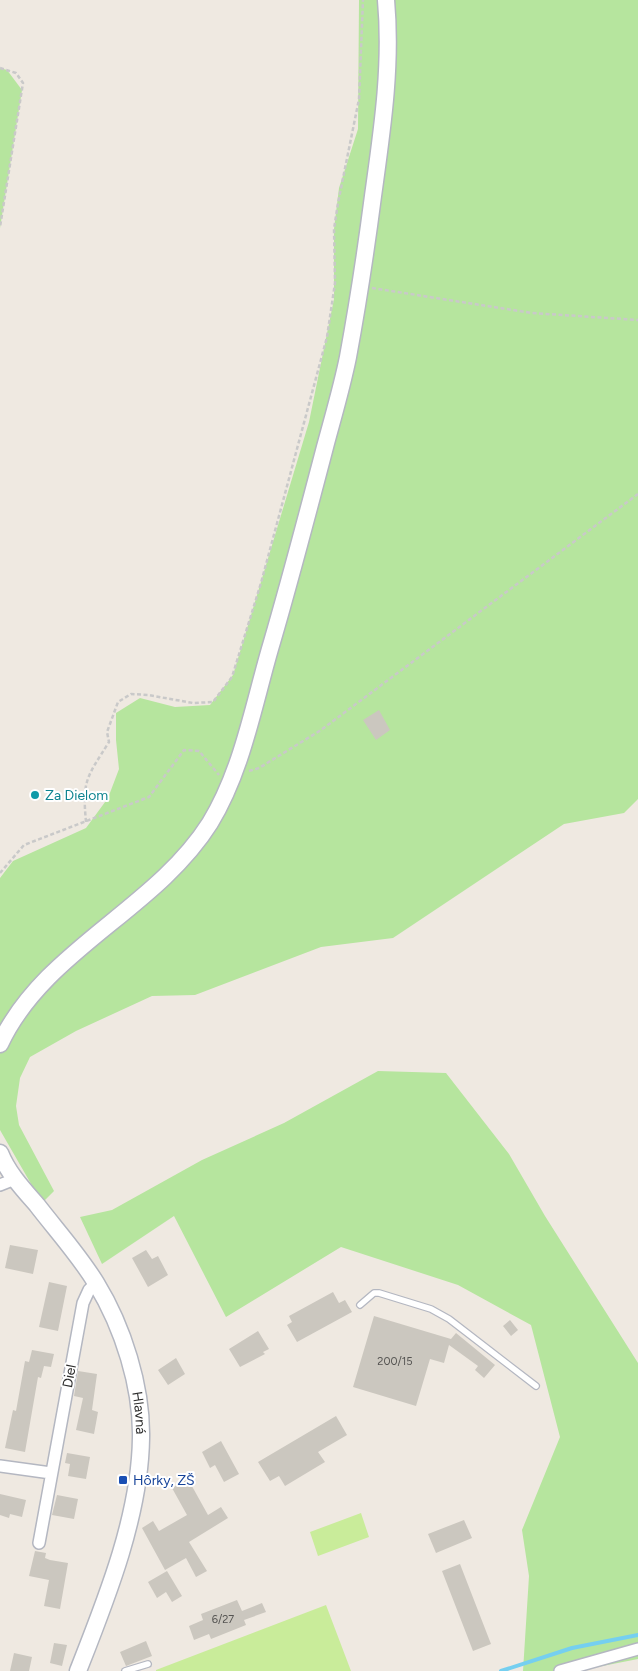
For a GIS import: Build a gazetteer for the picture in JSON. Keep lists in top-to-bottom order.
{
  "streets": {
    "street": ["Diel", "Hlavná"]
  },
  "crossings": [
    ["Diel", "Hlavná"]
  ],
  "places": {
    "other": ["Za Dielom"],
    "transit": ["Hôrky, ZŠ"]
  },
  "house_numbers": ["200/15", "6/27"]
}
